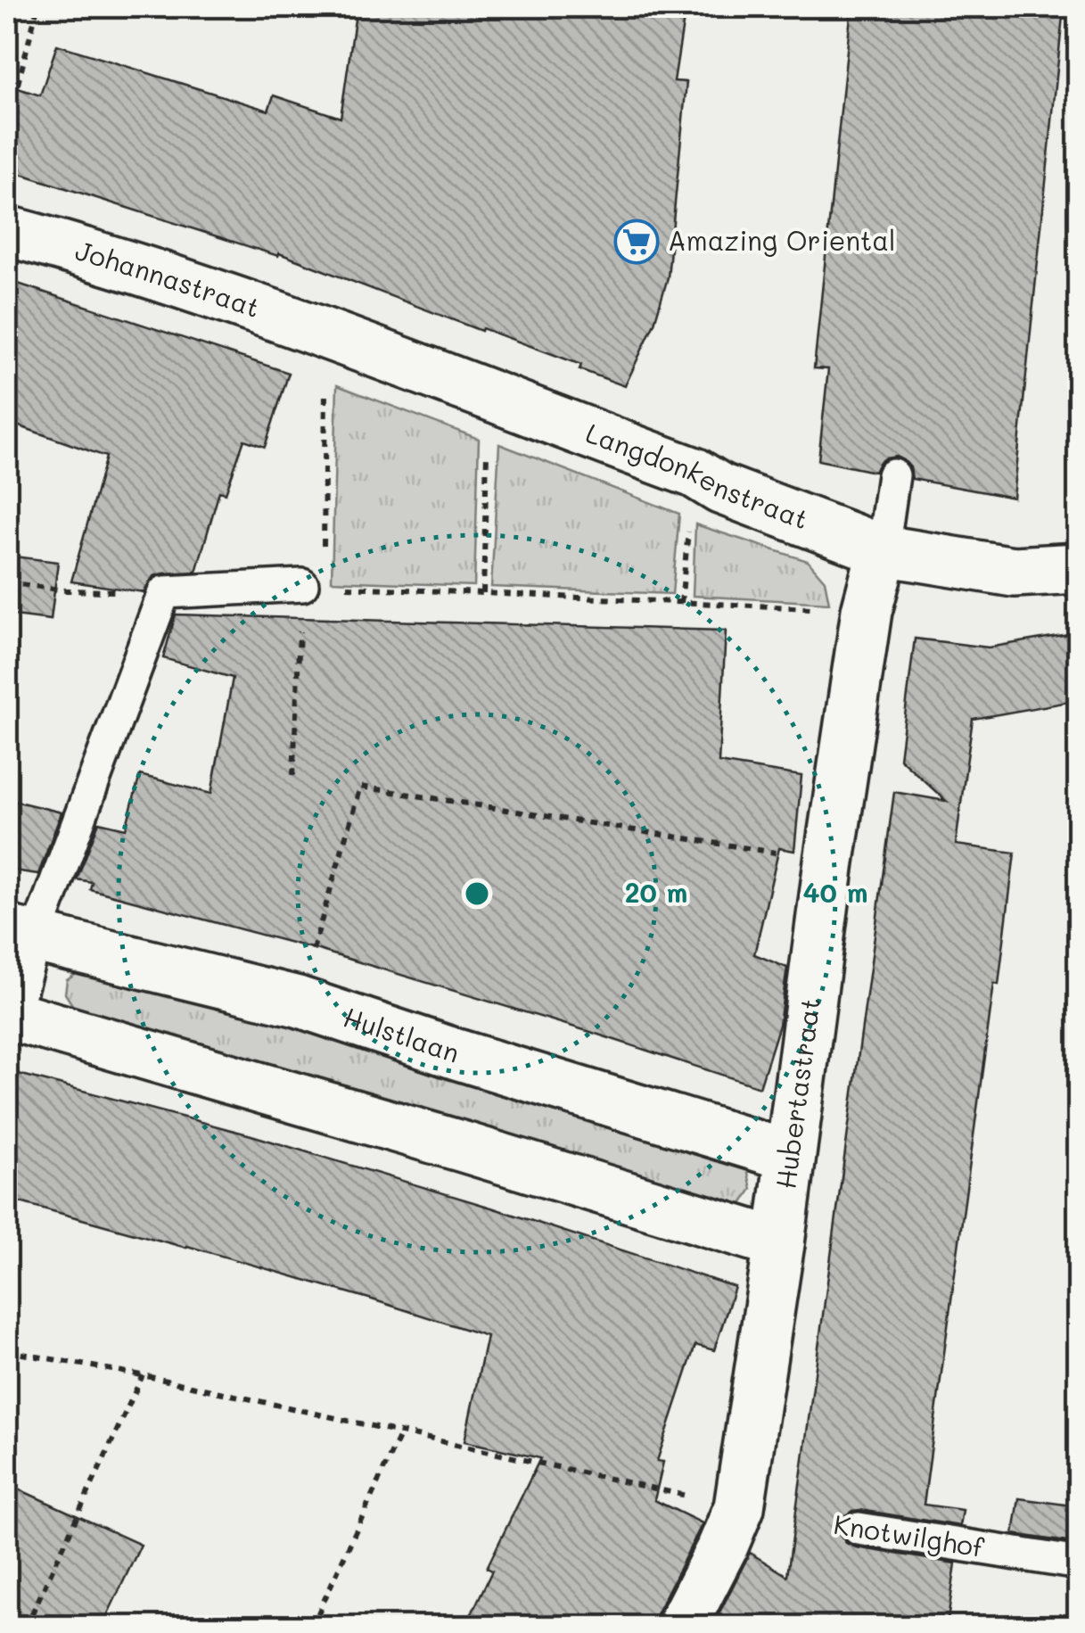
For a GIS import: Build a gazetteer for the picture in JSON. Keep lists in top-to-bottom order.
{
  "streets": {
    "street": [
      "Johannastraat",
      "Langdonkenstraat",
      "Hulstlaan",
      "Hubertastraat"
    ],
    "lane": ["Knotwilghof"]
  },
  "crossings": [
    ["Johannastraat", "Langdonkenstraat"],
    ["Langdonkenstraat", "Hubertastraat"],
    ["Hulstlaan", "Hubertastraat"]
  ],
  "places": {
    "supermarket": ["Amazing Oriental"]
  },
  "rings": ["20 m", "40 m"]
}
